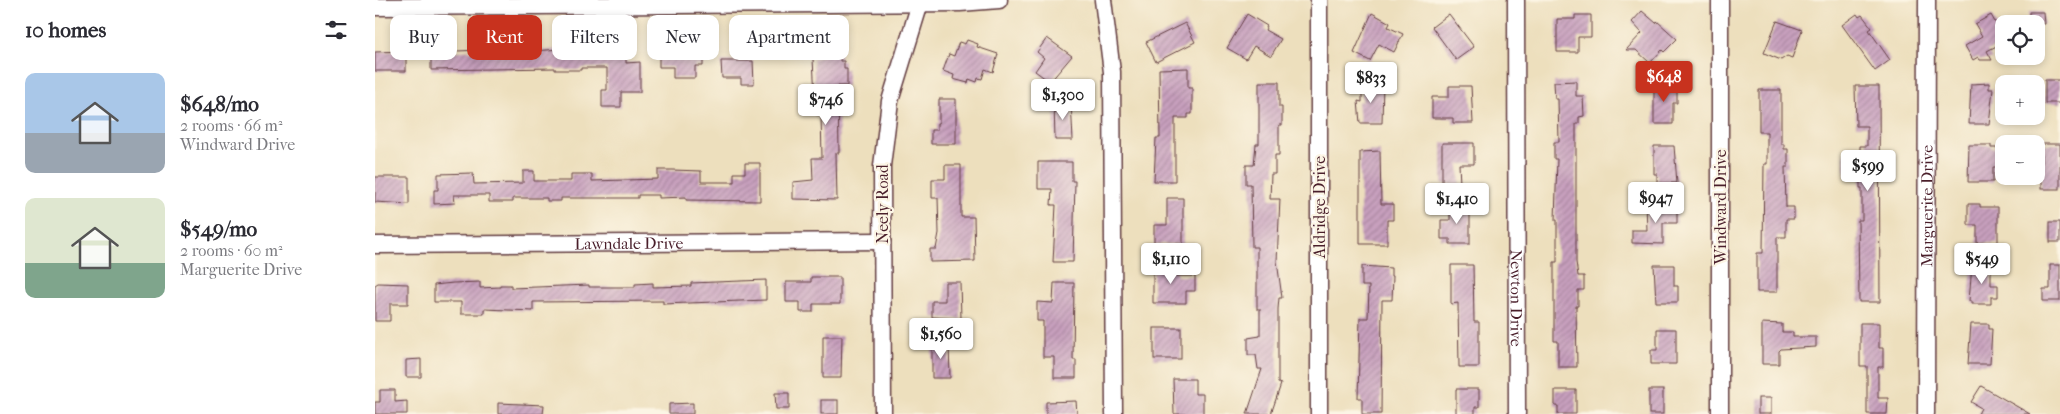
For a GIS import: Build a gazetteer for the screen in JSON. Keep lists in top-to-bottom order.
{
  "streets": {
    "street": [
      "Neely Road",
      "Aldridge Drive",
      "Windward Drive",
      "Marguerite Drive",
      "Lawndale Drive",
      "Newton Drive"
    ]
  },
  "crossings": [
    ["Neely Road", "Lawndale Drive"]
  ],
  "page": {
    "heading": "10 homes",
    "map_buttons": ["+", "−"],
    "chip": [
      "Buy",
      "Rent",
      "Filters",
      "New",
      "Apartment"
    ],
    "list": [
      {
        "name": "$648/mo",
        "note": "2 rooms · 66 m² · Windward Drive"
      },
      {
        "name": "$549/mo",
        "note": "2 rooms · 60 m² · Marguerite Drive"
      }
    ],
    "price": [
      "$648",
      "$833",
      "$1,300",
      "$746",
      "$599",
      "$947",
      "$1,410",
      "$1,110",
      "$549",
      "$1,560"
    ]
  }
}
